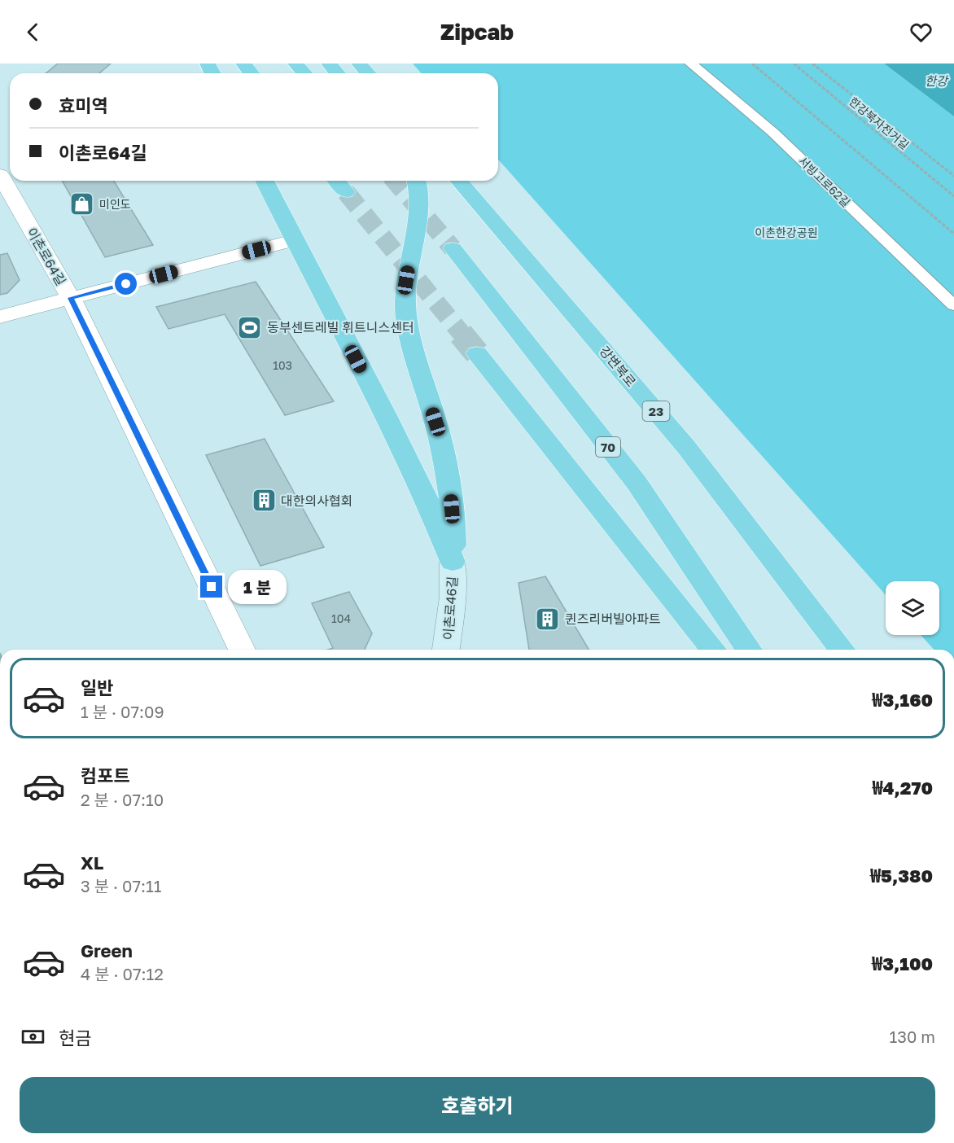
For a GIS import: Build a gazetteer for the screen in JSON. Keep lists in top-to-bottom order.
{
  "streets": {
    "highway": ["강변북로", "23", "70"],
    "main road": ["이촌로46길"],
    "street": ["이촌로64길"],
    "lane": ["서빙고로62길"],
    "path": ["한강북자전거길"]
  },
  "water": ["한강"],
  "parks": ["이촌한강공원"],
  "places": {
    "shop": ["미인도"],
    "sports": ["동부센트레빌 휘트니스센터"],
    "building": ["대한의사협회", "퀸즈리버빌아파트"]
  },
  "house_numbers": ["103", "104"],
  "page": {
    "header": "Zipcab",
    "banner": ["효미역", "이촌로64길"],
    "bubble": "1 분",
    "list": [
      {
        "name": "일반",
        "note": "1 분 · 07:09",
        "value": "₩3,160"
      },
      {
        "name": "컴포트",
        "note": "2 분 · 07:10",
        "value": "₩4,270"
      },
      {
        "name": "XL",
        "note": "3 분 · 07:11",
        "value": "₩5,380"
      },
      {
        "name": "Green",
        "note": "4 분 · 07:12",
        "value": "₩3,100"
      }
    ],
    "pay": ["현금", "130 m"],
    "buttons": "호출하기"
  }
}
